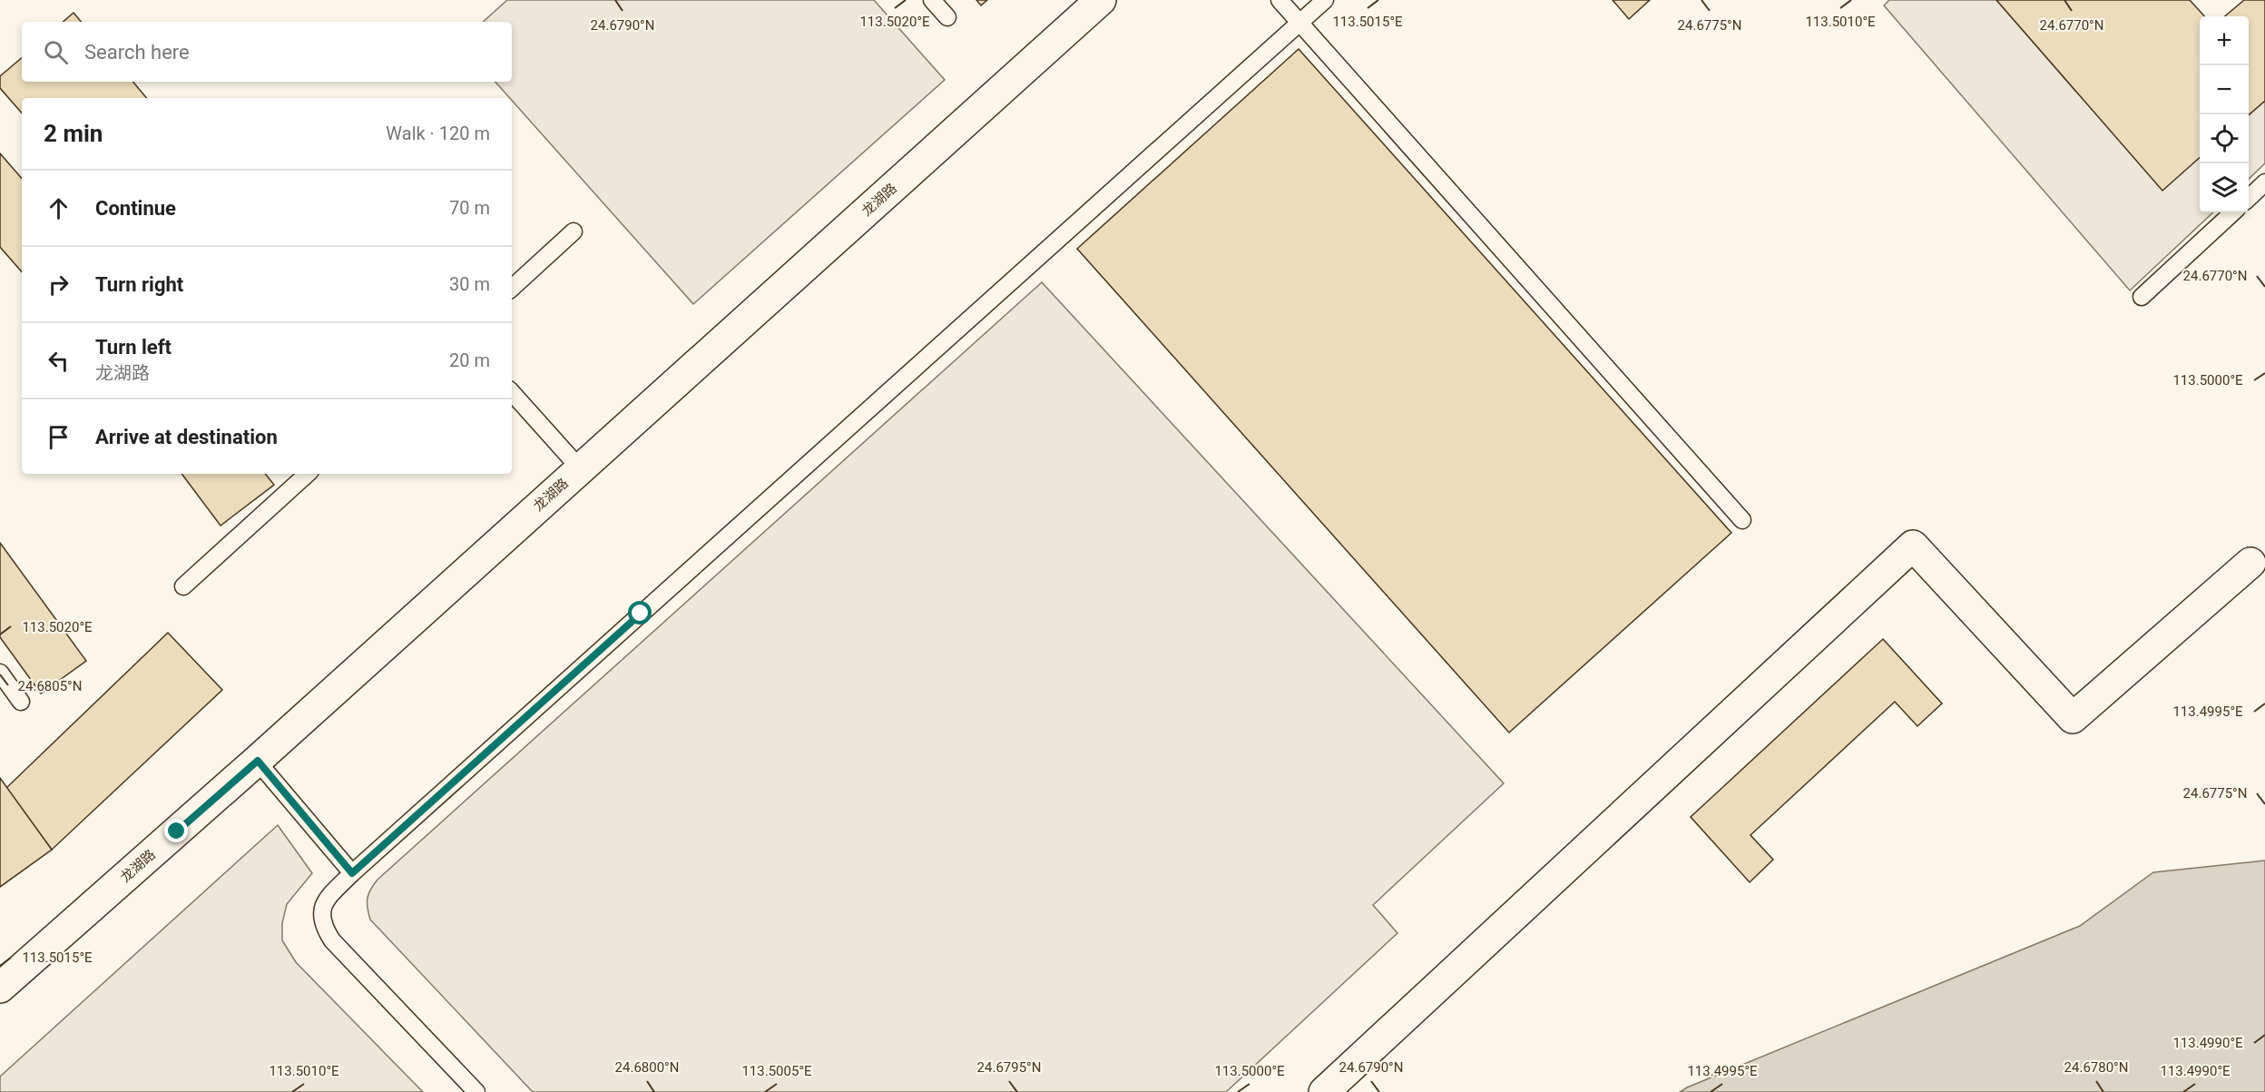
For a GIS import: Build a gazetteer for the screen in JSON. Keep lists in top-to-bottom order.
{
  "streets": {
    "street": ["龙湖路"]
  },
  "page": {
    "map_buttons": ["+", "−"],
    "search": "Search here",
    "heading": ["2 min", "Walk · 120 m"],
    "list": [
      ["Continue", "70 m"],
      ["Turn right", "30 m"],
      ["Turn left", "龙湖路", "20 m"],
      "Arrive at destination"
    ]
  },
  "coordinates": [
    "113.5020°E",
    "113.5015°E",
    "113.5010°E",
    "24.6770°N",
    "24.6790°N",
    "24.6775°N",
    "113.5000°E",
    "24.6805°N",
    "113.4995°E",
    "113.4990°E",
    "24.6800°N",
    "24.6795°N",
    "24.6780°N",
    "113.5005°E"
  ]
}
